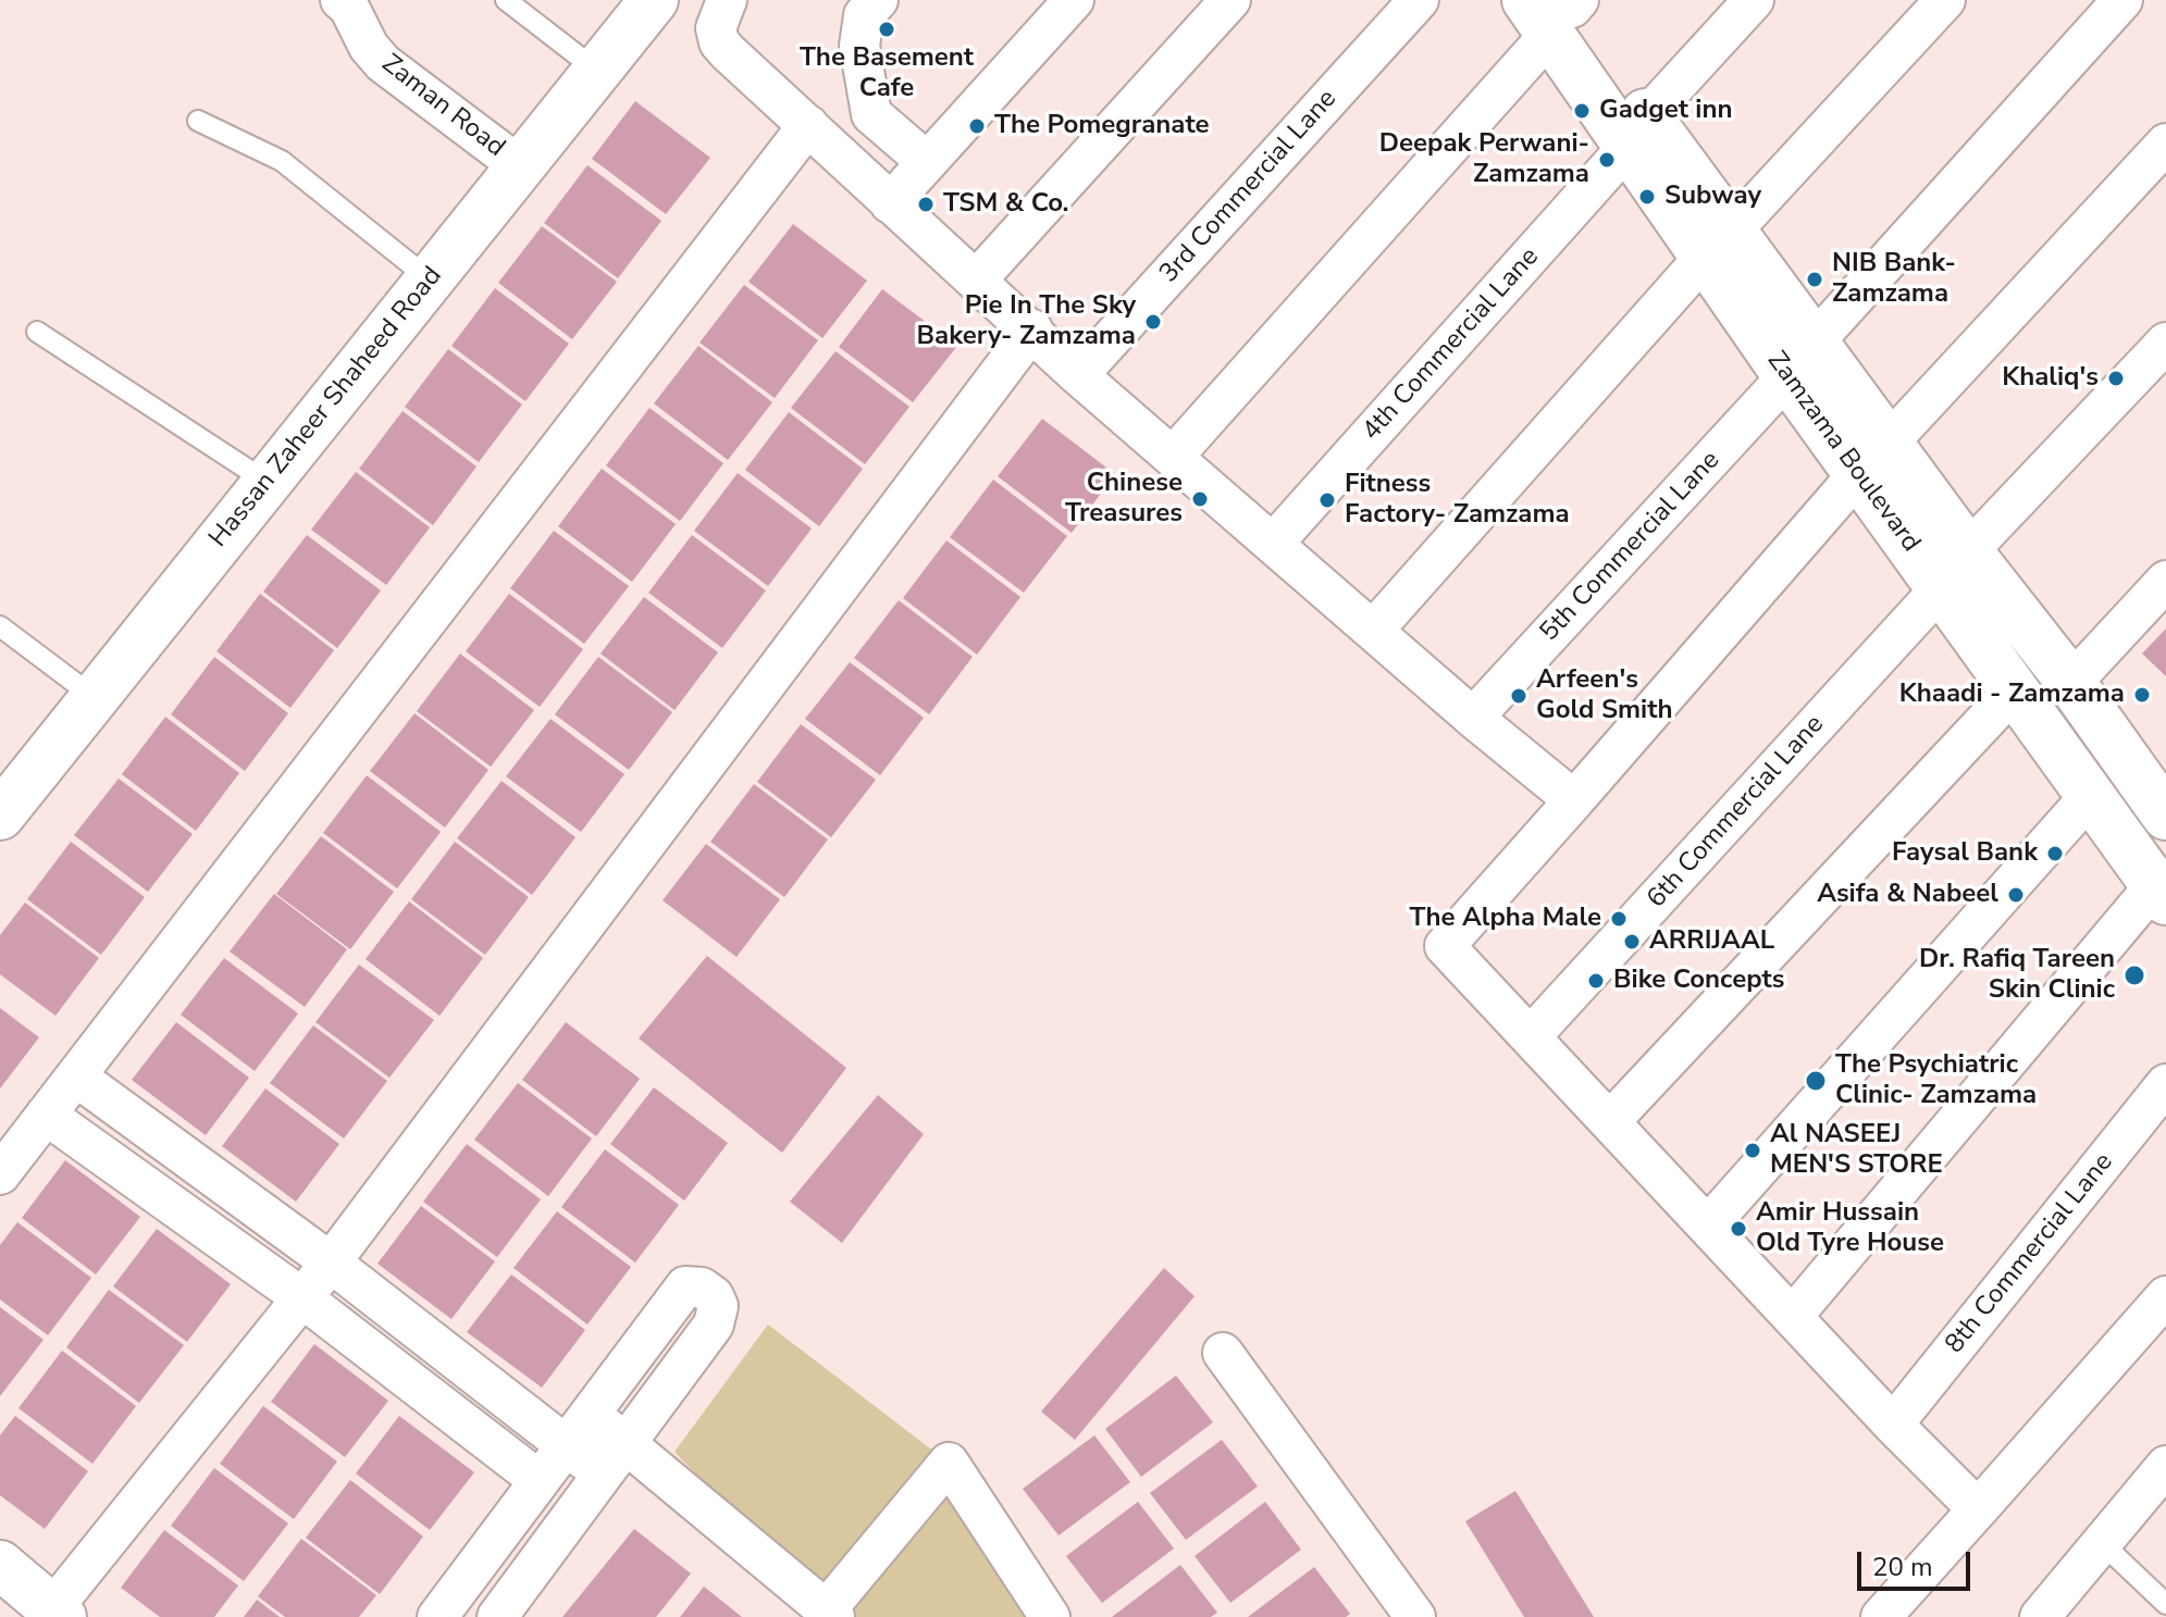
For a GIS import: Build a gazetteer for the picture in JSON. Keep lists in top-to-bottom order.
{
  "streets": {
    "main road": ["Hassan Zaheer Shaheed Road", "Zamzama Boulevard"],
    "street": [
      "Zaman Road",
      "3rd Commercial Lane",
      "4th Commercial Lane",
      "5th Commercial Lane",
      "6th Commercial Lane",
      "8th Commercial Lane"
    ]
  },
  "crossings": [
    ["Zaman Road", "Hassan Zaheer Shaheed Road"],
    ["4th Commercial Lane", "Zamzama Boulevard"],
    ["Zamzama Boulevard", "5th Commercial Lane"],
    ["Zamzama Boulevard", "6th Commercial Lane"]
  ],
  "places": [
    "The Basement Cafe",
    "Gadget inn",
    "The Pomegranate",
    "Deepak Perwani- Zamzama",
    "Subway",
    "TSM & Co.",
    "NIB Bank- Zamzama",
    "Pie In The Sky Bakery- Zamzama",
    "Khaliq's",
    "Chinese Treasures",
    "Fitness Factory- Zamzama",
    "Khaadi - Zamzama",
    "Arfeen's Gold Smith",
    "Faysal Bank",
    "Asifa & Nabeel",
    "The Alpha Male",
    "ARRIJAAL",
    "Dr. Rafiq Tareen Skin Clinic",
    "Bike Concepts",
    "The Psychiatric Clinic- Zamzama",
    "Al NASEEJ MEN'S STORE",
    "Amir Hussain Old Tyre House"
  ],
  "scale_bar": "20 m"
}
